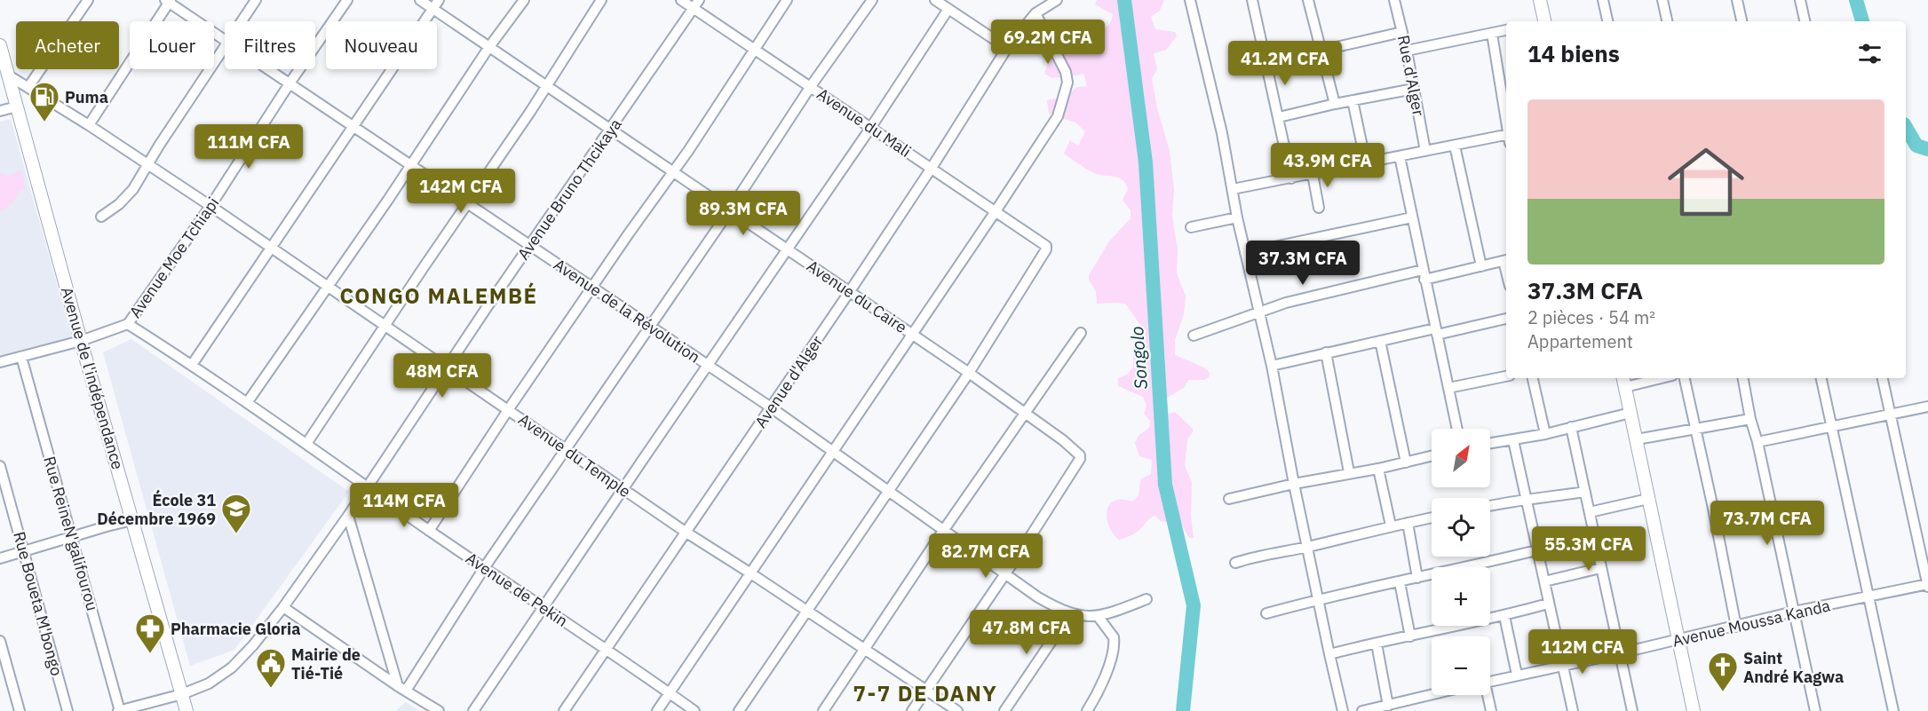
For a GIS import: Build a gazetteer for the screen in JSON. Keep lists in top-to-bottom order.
{
  "streets": {
    "street": [
      "Rue d'Alger",
      "Avenue du Mali",
      "Avenue Bruno Thcikaya",
      "Avenue Moe Tchiapi",
      "Avenue du Caire",
      "Avenue de la Révolution",
      "Avenue de l'indépendance",
      "Avenue d'Alger",
      "Avenue du Temple",
      "Rue ReineN'galifourou",
      "Avenue de Pekin",
      "Rue Boueta M'bongo",
      "Avenue Moussa Kanda"
    ]
  },
  "crossings": [
    ["Avenue du Mali", "Avenue Bruno Thcikaya"],
    ["Avenue du Mali", "Avenue du Caire"],
    ["Avenue du Mali", "Avenue d'Alger"],
    ["Avenue Bruno Thcikaya", "Avenue du Caire"],
    ["Avenue Bruno Thcikaya", "Avenue de la Révolution"],
    ["Avenue Bruno Thcikaya", "Avenue de l'indépendance"],
    ["Avenue Bruno Thcikaya", "Avenue du Temple"],
    ["Avenue Bruno Thcikaya", "Rue ReineN'galifourou"],
    ["Avenue Bruno Thcikaya", "Avenue de Pekin"],
    ["Avenue Moe Tchiapi", "Avenue de la Révolution"],
    ["Avenue Moe Tchiapi", "Avenue de l'indépendance"],
    ["Avenue Moe Tchiapi", "Avenue du Temple"],
    ["Avenue Moe Tchiapi", "Rue ReineN'galifourou"],
    ["Avenue Moe Tchiapi", "Avenue de Pekin"],
    ["Avenue du Caire", "Avenue d'Alger"],
    ["Avenue de la Révolution", "Avenue d'Alger"],
    ["Avenue de l'indépendance", "Avenue du Temple"],
    ["Avenue d'Alger", "Avenue du Temple"],
    ["Avenue d'Alger", "Avenue de Pekin"]
  ],
  "districts": ["CONGO MALEMBÉ", "7-7 DE DANY"],
  "water": ["Songolo"],
  "places": {
    "fuel station": ["Puma"],
    "school or university": ["École 31 Décembre 1969"],
    "pharmacy": ["Pharmacie Gloria"],
    "public building": ["Mairie de Tié-Tié"],
    "church": ["Saint André Kagwa"]
  },
  "north": "top right",
  "page": {
    "price": [
      "69.2M CFA",
      "41.2M CFA",
      "111M CFA",
      "43.9M CFA",
      "142M CFA",
      "89.3M CFA",
      "37.3M CFA",
      "48M CFA",
      "114M CFA",
      "73.7M CFA",
      "55.3M CFA",
      "82.7M CFA",
      "47.8M CFA",
      "112M CFA"
    ],
    "chip": [
      "Acheter",
      "Louer",
      "Filtres",
      "Nouveau"
    ],
    "heading": "14 biens",
    "list": [
      {
        "name": "37.3M CFA",
        "note": "2 pièces · 54 m² · Appartement"
      }
    ],
    "map_buttons": ["+", "−"]
  }
}
